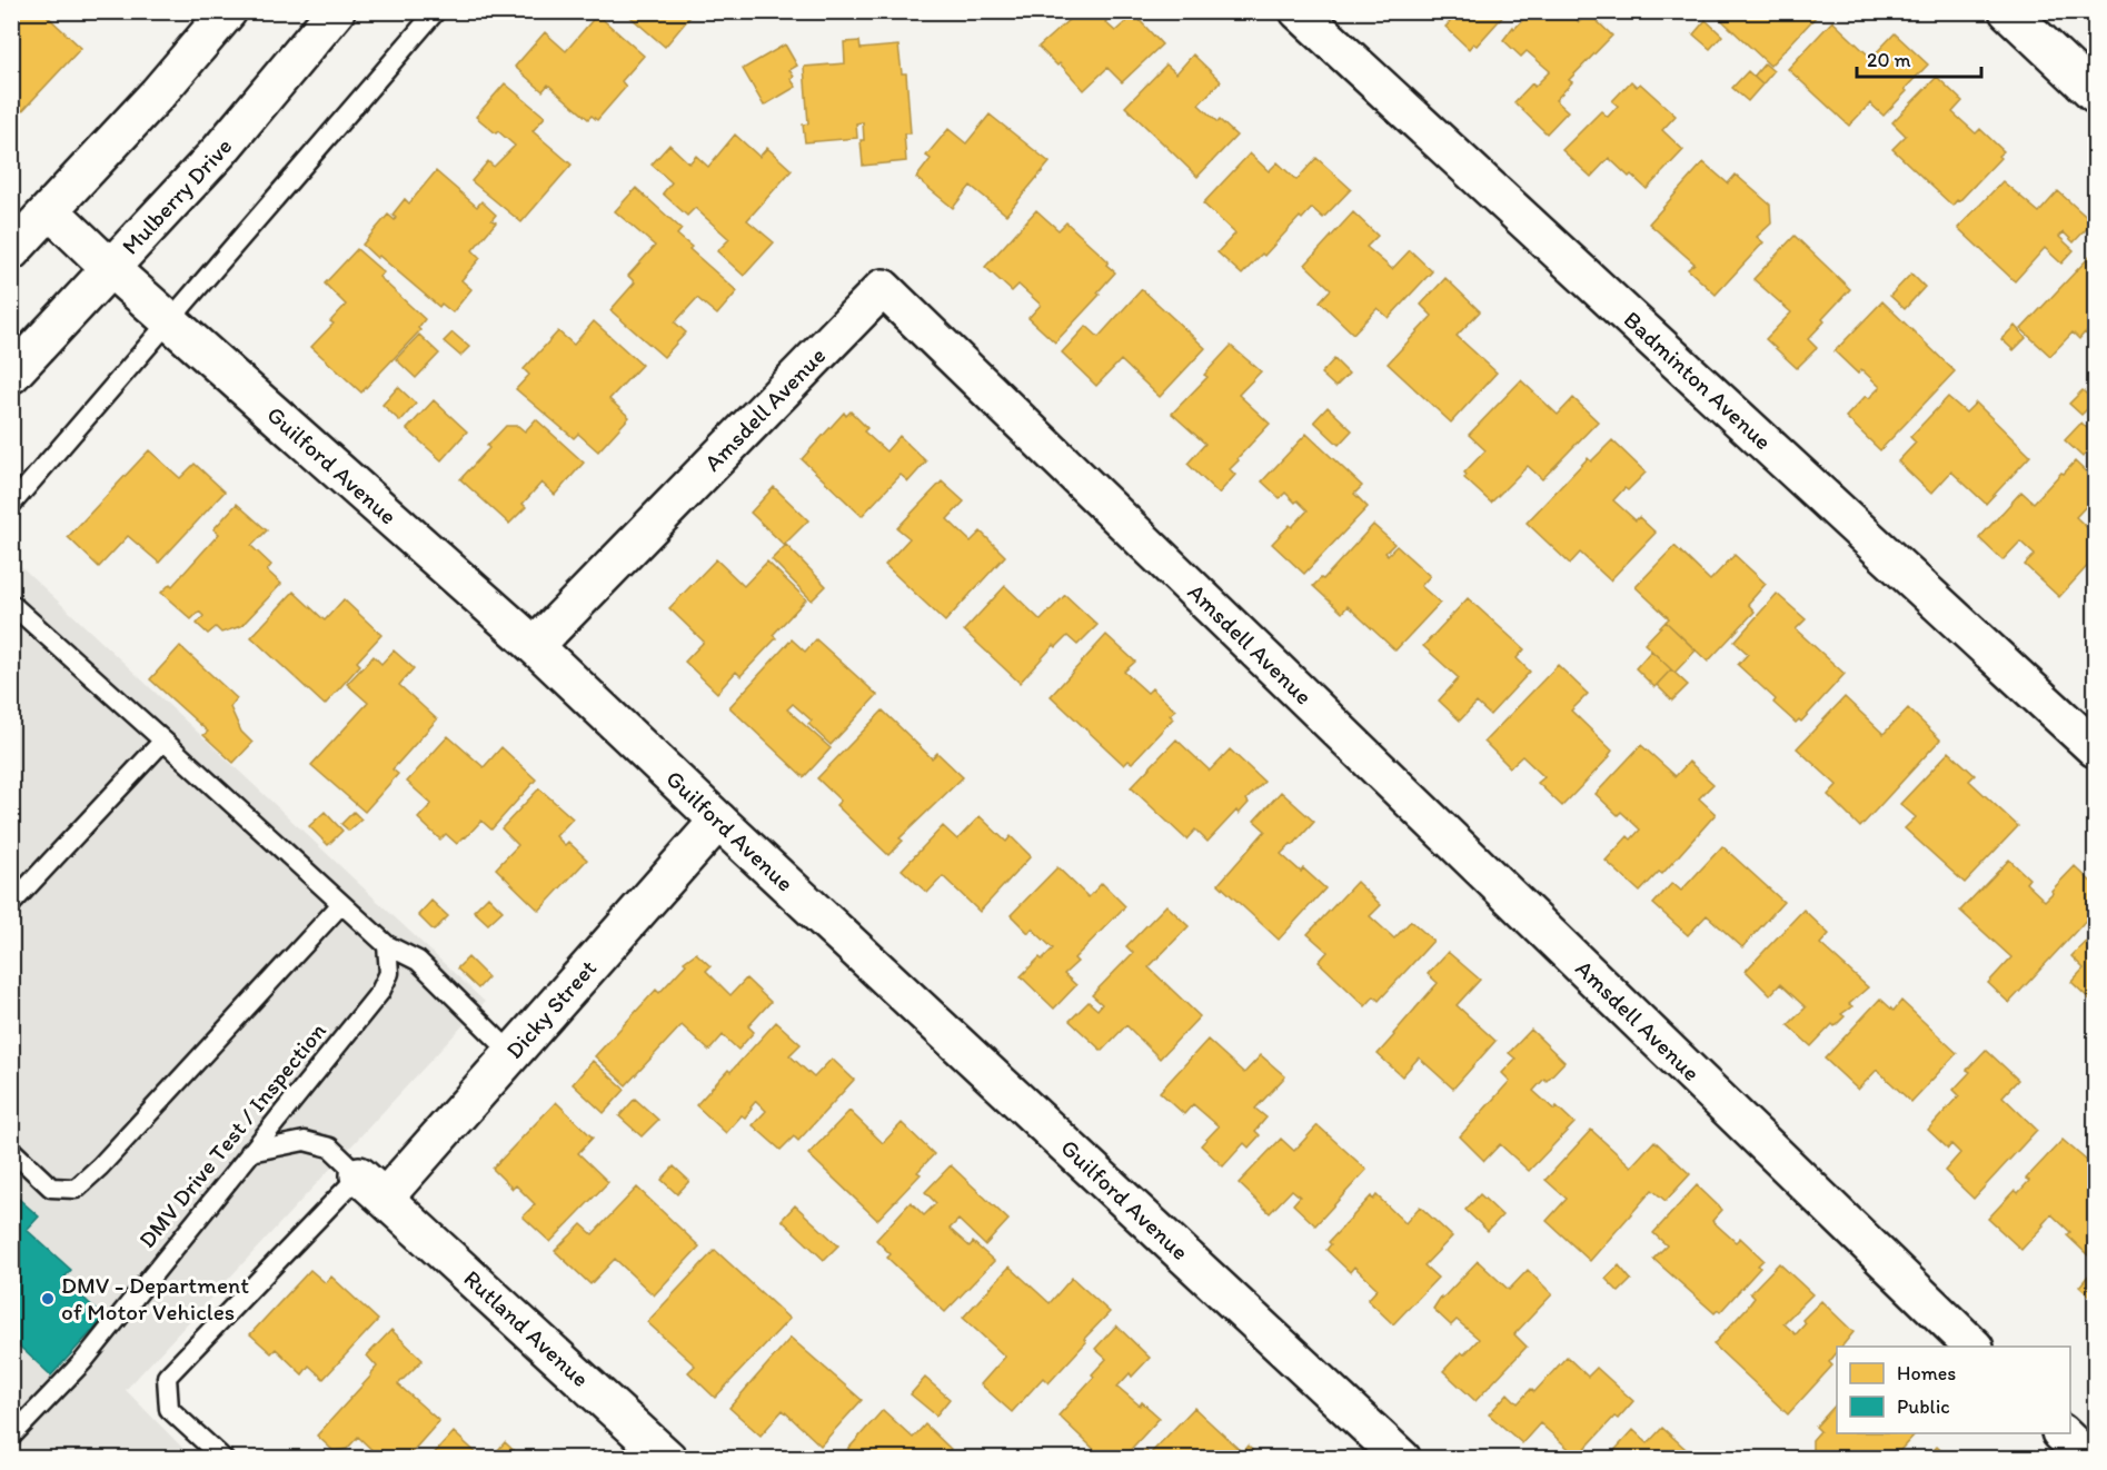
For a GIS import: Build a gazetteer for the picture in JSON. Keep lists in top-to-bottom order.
{
  "streets": {
    "street": [
      "Mulberry Drive",
      "Badminton Avenue",
      "Amsdell Avenue",
      "Guilford Avenue",
      "Dicky Street",
      "Rutland Avenue"
    ],
    "lane": ["DMV Drive Test / Inspection"]
  },
  "crossings": [
    ["Mulberry Drive", "Guilford Avenue"],
    ["Amsdell Avenue", "Guilford Avenue"],
    ["Guilford Avenue", "Dicky Street"],
    ["Dicky Street", "Rutland Avenue"]
  ],
  "places": ["DMV - Department of Motor Vehicles"],
  "legend": ["Homes", "Public"],
  "scale_bar": "20 m"
}
